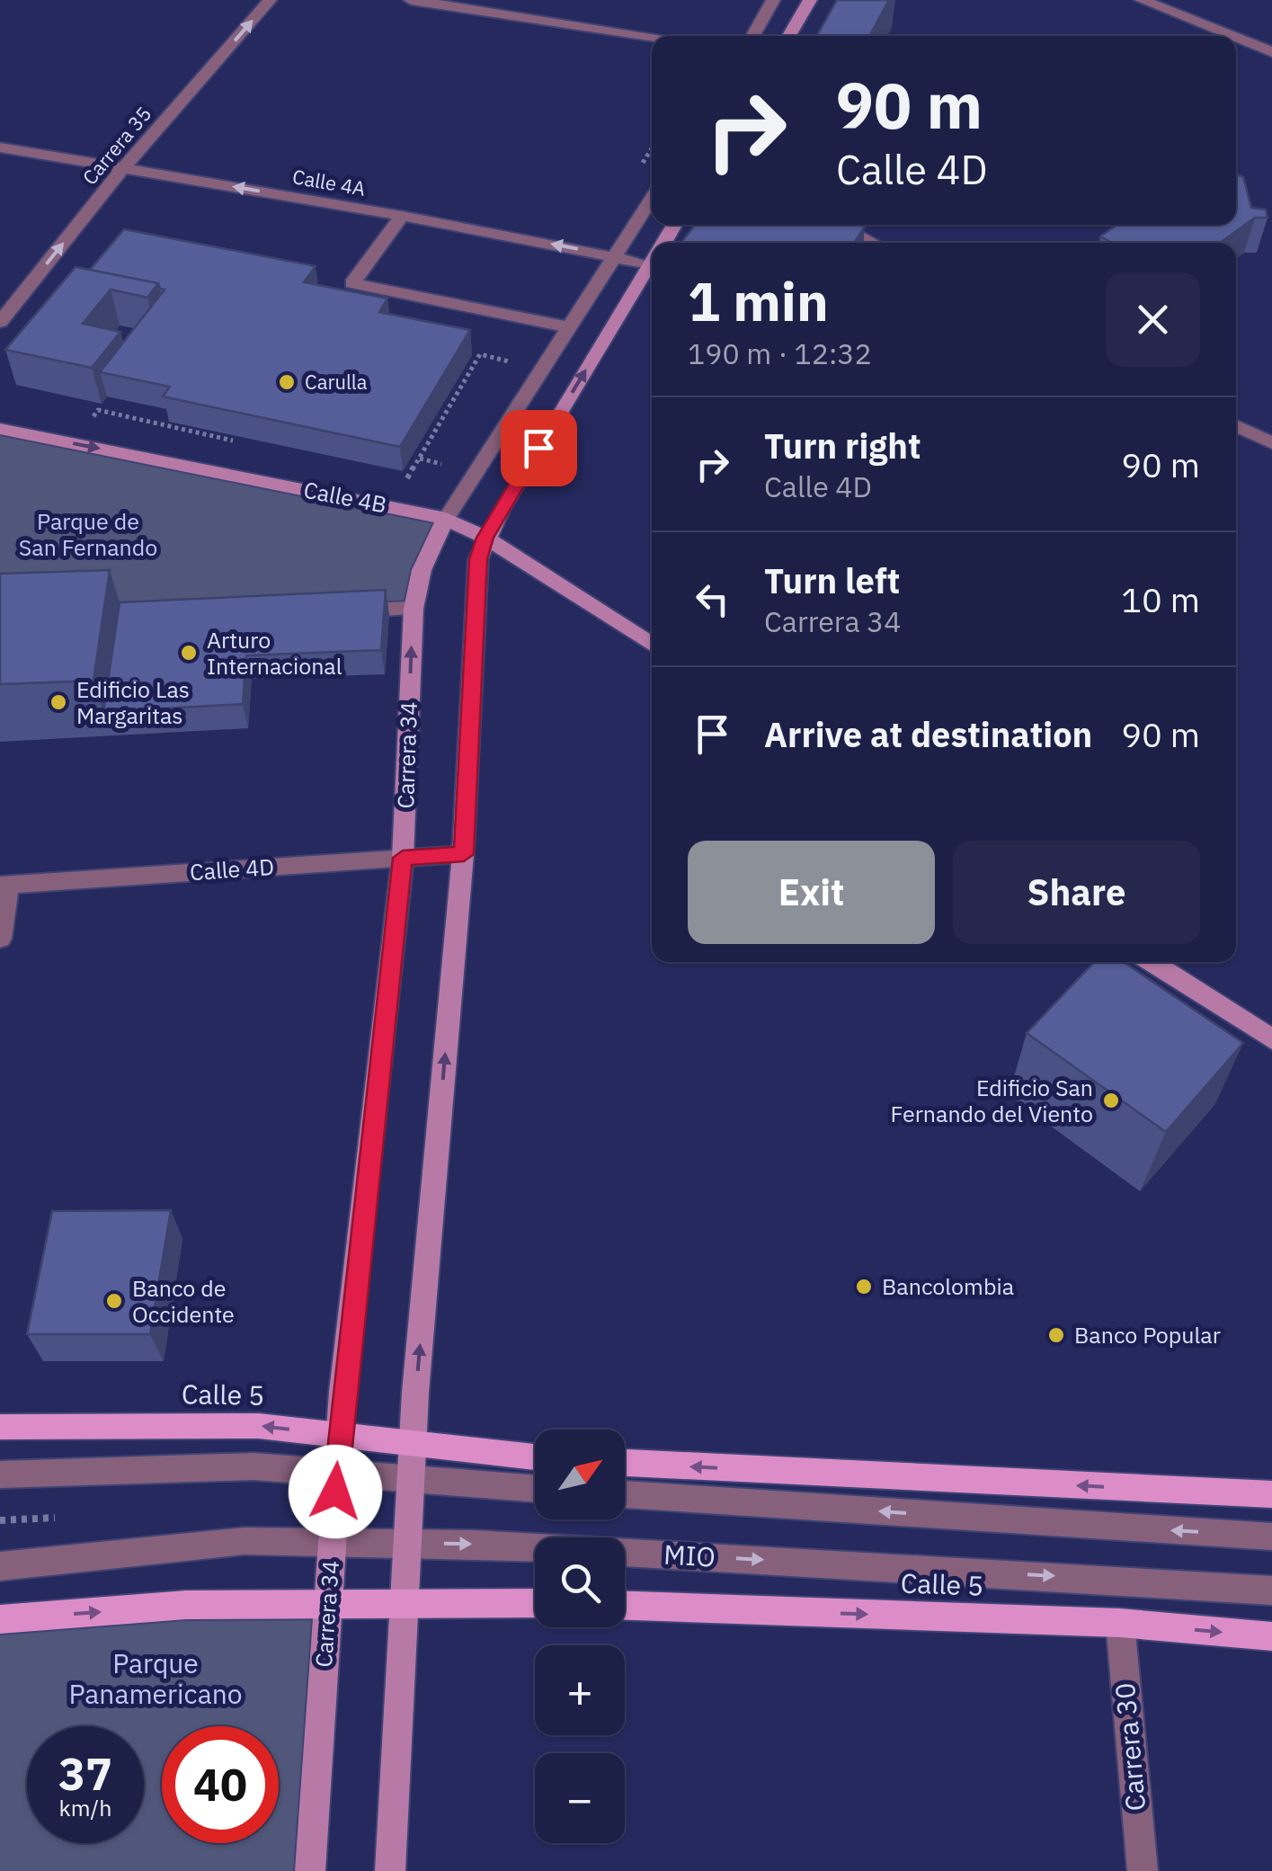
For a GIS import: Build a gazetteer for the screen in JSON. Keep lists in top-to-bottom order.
{
  "streets": {
    "main road": ["Calle 5"],
    "street": [
      "Carrera 35",
      "Calle 4A",
      "Calle 4B",
      "Carrera 34",
      "Calle 4D",
      "MIO",
      "Carrera 30"
    ]
  },
  "crossings": [
    ["Carrera 35", "Calle 4A"],
    ["Calle 4A", "Carrera 34"],
    ["Calle 4B", "Carrera 34"],
    ["Carrera 34", "Calle 4D"],
    ["Carrera 34", "Calle 5"],
    ["Carrera 34", "MIO"],
    ["Calle 5", "Carrera 30"]
  ],
  "one_way": ["Carrera 35", "Calle 4A", "Calle 4B"],
  "parks": ["Parque de San Fernando", "Parque Panamericano"],
  "places": [
    "Carulla",
    "Arturo Internacional",
    "Edificio Las Margaritas",
    "Edificio San Fernando del Viento",
    "Bancolombia",
    "Banco de Occidente",
    "Banco Popular"
  ],
  "north": "top right",
  "page": {
    "turn": ["90 m", "Calle 4D"],
    "heading": ["1 min", "190 m · 12:32"],
    "list": [
      {
        "name": "Turn right",
        "note": "Calle 4D",
        "value": "90 m"
      },
      {
        "name": "Turn left",
        "note": "Carrera 34",
        "value": "10 m"
      },
      {
        "name": "Arrive at destination",
        "value": "90 m"
      }
    ],
    "buttons": ["Exit", "Share"],
    "map_buttons": ["+", "−"],
    "speed": "37 km/h",
    "limit": "40"
  }
}
